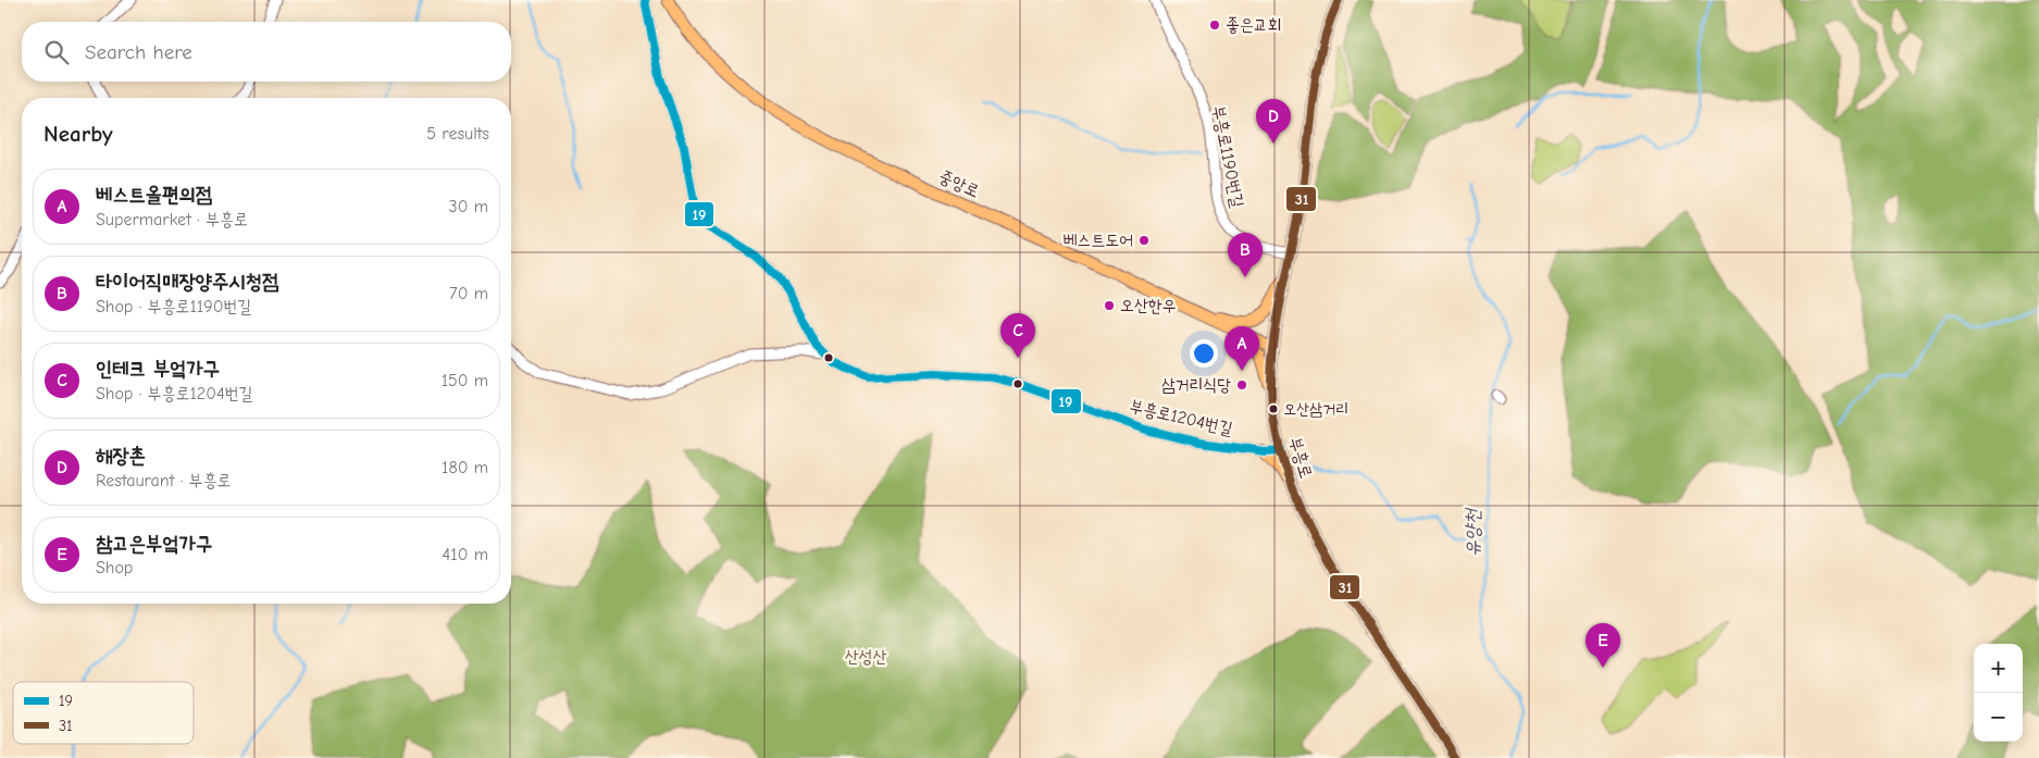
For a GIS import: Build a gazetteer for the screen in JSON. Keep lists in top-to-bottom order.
{
  "streets": {
    "main road": ["중앙로", "부흥로"],
    "street": ["부흥로1190번길", "부흥로1204번길"]
  },
  "crossings": [
    ["부흥로1190번길", "부흥로"],
    ["중앙로", "부흥로"],
    ["부흥로1204번길", "부흥로"]
  ],
  "water": ["유양천"],
  "parks": ["산성산"],
  "places": [
    "좋은교회",
    "베스트도어",
    "오산한우",
    "삼거리식당",
    "오산삼거리"
  ],
  "lines": ["transit line 19", "transit line 31"],
  "legend": ["19", "31"],
  "page": {
    "search": "Search here",
    "heading": ["Nearby", "5 results"],
    "pins": [
      "D",
      "B",
      "C",
      "A",
      "E"
    ],
    "list": [
      {
        "mark": "A",
        "name": "베스트올편의점",
        "note": "Supermarket · 부흥로",
        "value": "30 m"
      },
      {
        "mark": "B",
        "name": "타이어직매장양주시청점",
        "note": "Shop · 부흥로1190번길",
        "value": "70 m"
      },
      {
        "mark": "C",
        "name": "인테크 부엌가구",
        "note": "Shop · 부흥로1204번길",
        "value": "150 m"
      },
      {
        "mark": "D",
        "name": "해장촌",
        "note": "Restaurant · 부흥로",
        "value": "180 m"
      },
      {
        "mark": "E",
        "name": "참고은부엌가구",
        "note": "Shop",
        "value": "410 m"
      }
    ],
    "map_buttons": ["+", "−"]
  }
}
